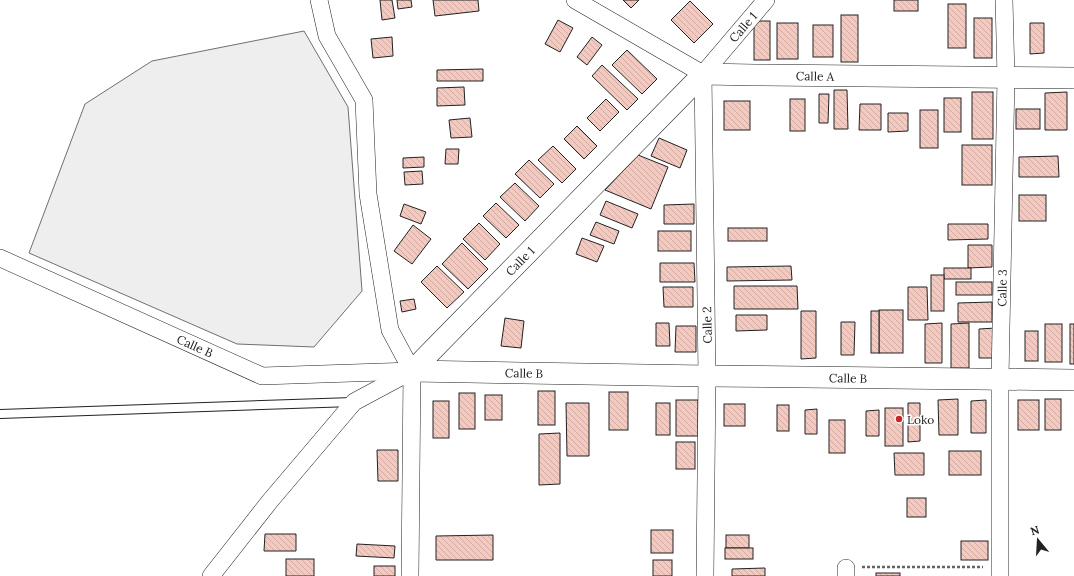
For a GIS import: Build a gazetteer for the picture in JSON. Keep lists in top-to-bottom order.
{
  "streets": {
    "street": [
      "Calle 1",
      "Calle A",
      "Calle 3",
      "Calle 2",
      "Calle B"
    ]
  },
  "crossings": [
    ["Calle 1", "Calle A"],
    ["Calle 1", "Calle 2"],
    ["Calle 1", "Calle B"],
    ["Calle A", "Calle 3"],
    ["Calle A", "Calle 2"],
    ["Calle 3", "Calle B"],
    ["Calle 2", "Calle B"]
  ],
  "places": ["Loko"],
  "north": "top"
}
